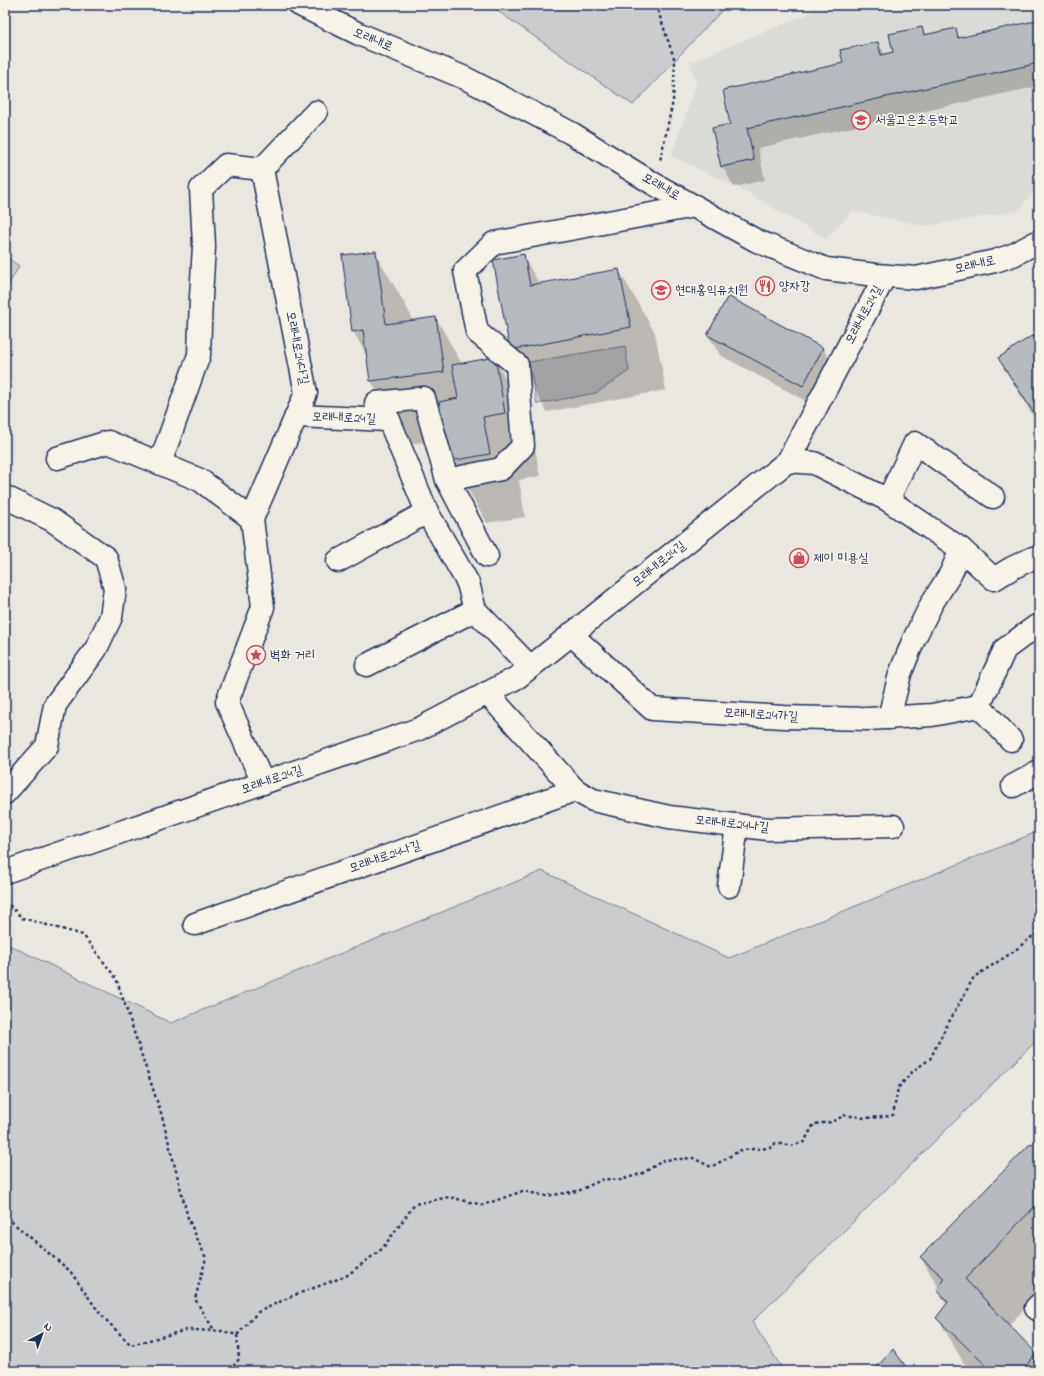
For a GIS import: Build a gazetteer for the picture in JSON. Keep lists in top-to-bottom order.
{
  "streets": {
    "street": [
      "모래내로",
      "모래내로24길",
      "모래내로24다길",
      "모래내로24가길",
      "모래내로24나길"
    ]
  },
  "crossings": [
    ["모래내로", "모래내로24길"],
    ["모래내로24길", "모래내로24다길"],
    ["모래내로24길", "모래내로24가길"],
    ["모래내로24길", "모래내로24나길"]
  ],
  "places": {
    "school or university": ["서울고은초등학교", "현대홍익유치원"],
    "restaurant": ["양자강"],
    "shop": ["제이 미용실"],
    "place": ["벽화 거리"]
  },
  "north": "top right"
}
